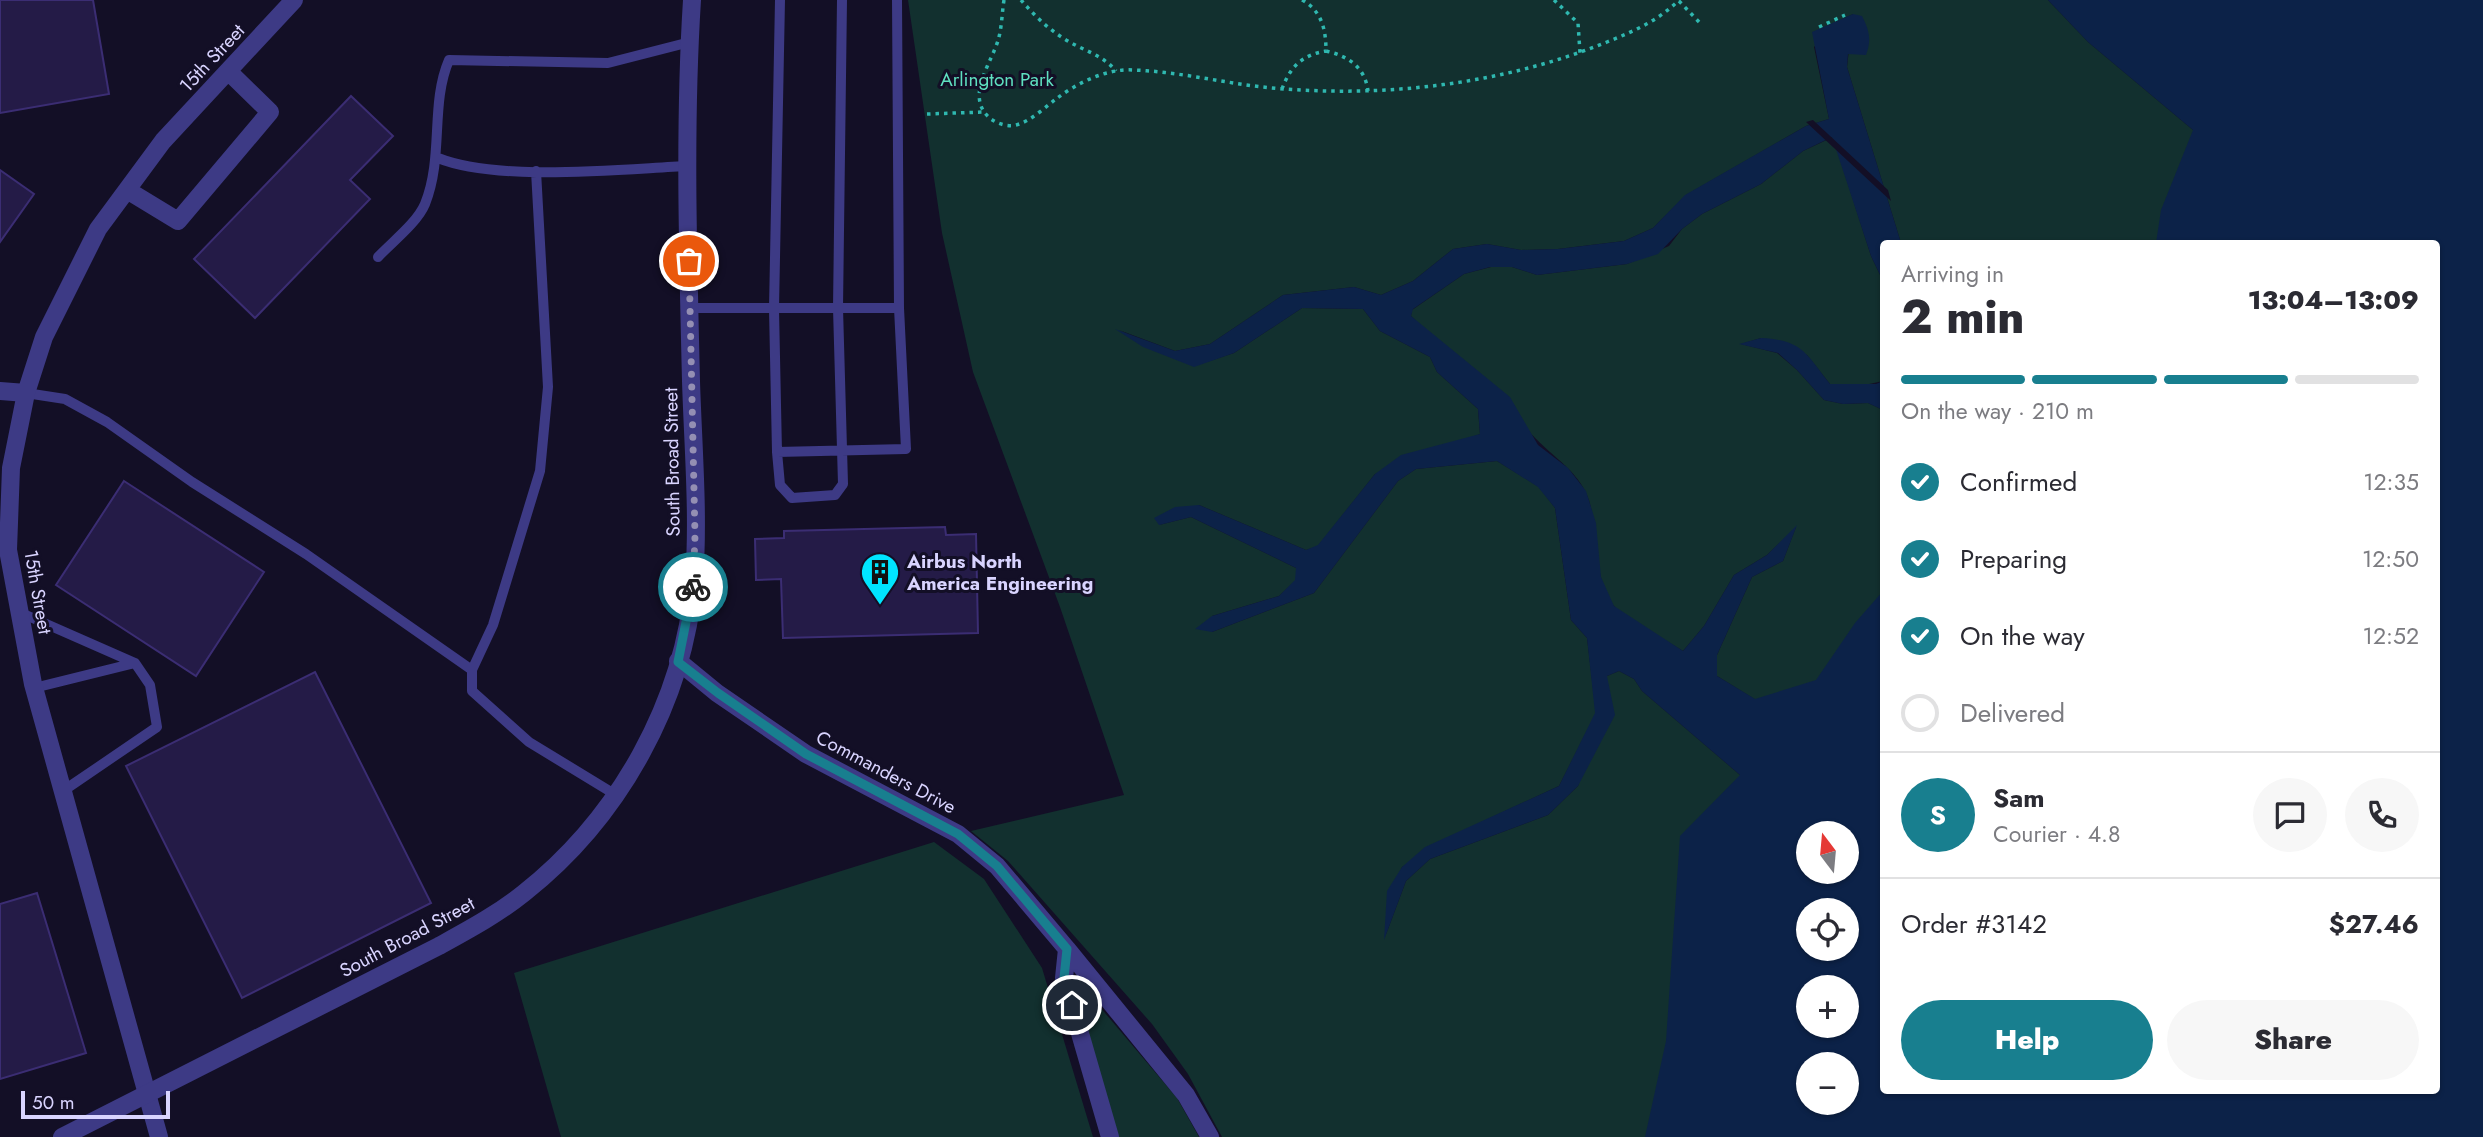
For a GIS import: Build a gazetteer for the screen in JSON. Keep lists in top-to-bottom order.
{
  "streets": {
    "street": ["15th Street", "South Broad Street", "Commanders Drive"]
  },
  "crossings": [
    ["15th Street", "South Broad Street"],
    ["South Broad Street", "Commanders Drive"]
  ],
  "parks": ["Arlington Park"],
  "places": {
    "building": ["Airbus North America Engineering"]
  },
  "scale_bar": "50 m",
  "north": "top",
  "page": {
    "heading": ["2 min", "Arriving in", "13:04–13:09"],
    "panel": [
      "Sam",
      "Courier · 4.8",
      "Order #3142",
      "$27.46"
    ],
    "bar": "On the way · 210 m",
    "list": [
      ["Confirmed", "12:35"],
      ["Preparing", "12:50"],
      ["On the way", "12:52"],
      "Delivered"
    ],
    "round": "S",
    "map_buttons": ["+", "−"],
    "buttons": ["Help", "Share"],
    "scale": "50 m"
  }
}
